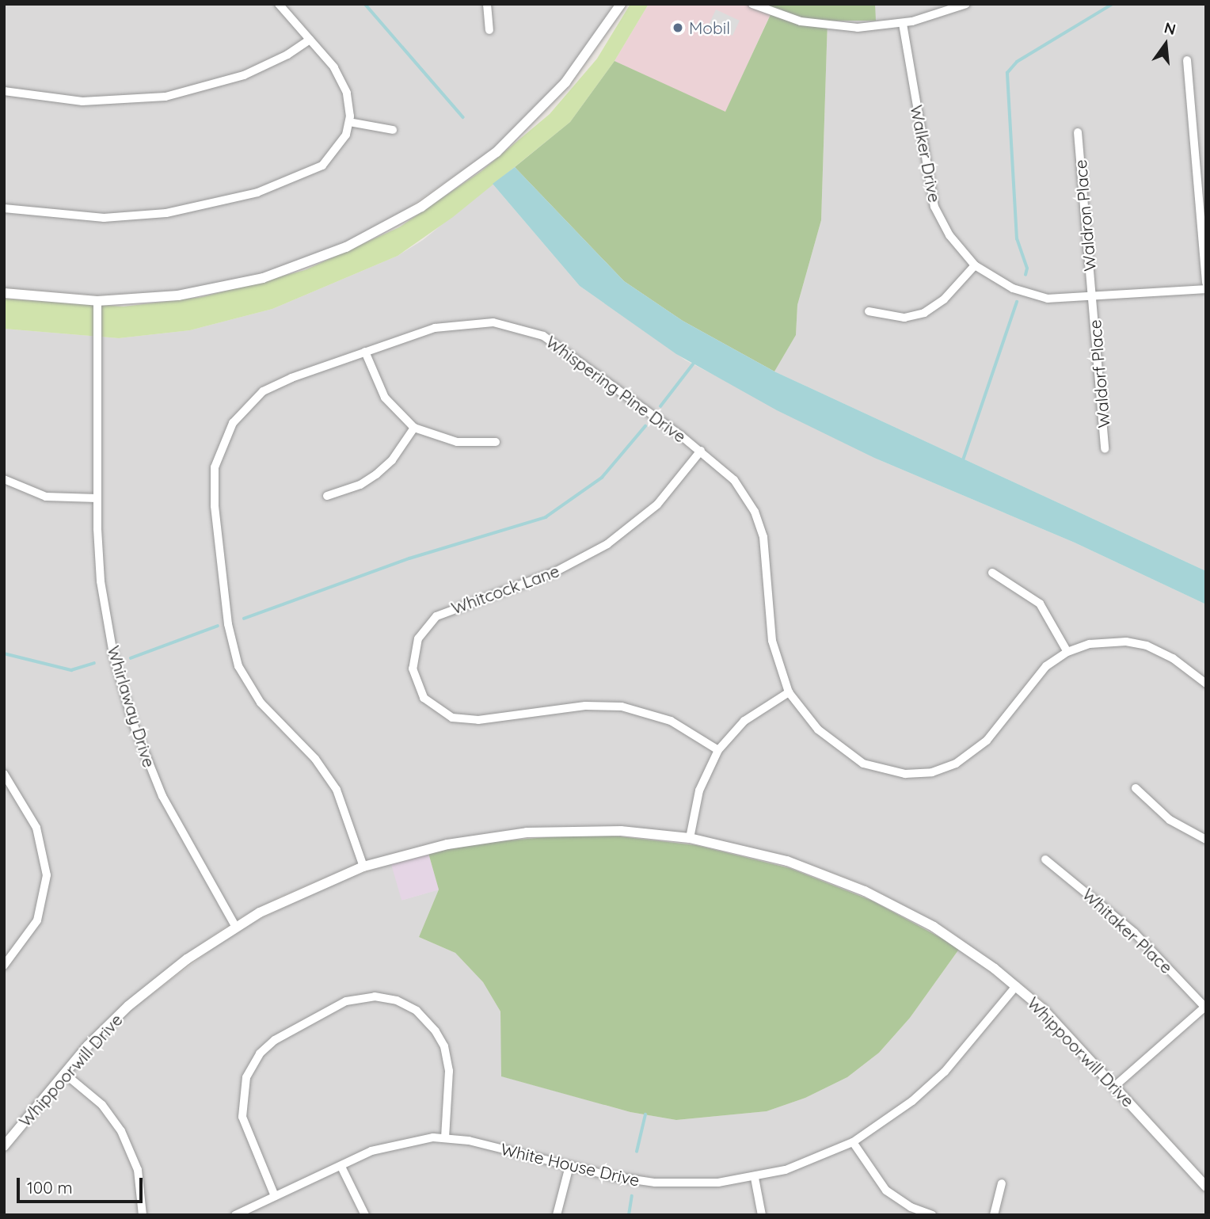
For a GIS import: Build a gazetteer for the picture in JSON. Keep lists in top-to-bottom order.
{
  "streets": {
    "street": [
      "Walker Drive",
      "Waldron Place",
      "Waldorf Place",
      "Whispering Pine Drive",
      "Whitcock Lane",
      "Whirlaway Drive",
      "Whitaker Place",
      "Whippoorwill Drive",
      "White House Drive"
    ]
  },
  "crossings": [
    ["Walker Drive", "Waldron Place"],
    ["Walker Drive", "Waldorf Place"],
    ["Waldron Place", "Waldorf Place"],
    ["Whispering Pine Drive", "Whitcock Lane"],
    ["Whispering Pine Drive", "Whippoorwill Drive"],
    ["Whirlaway Drive", "Whippoorwill Drive"],
    ["Whippoorwill Drive", "White House Drive"]
  ],
  "places": ["Mobil"],
  "scale_bar": "100 m",
  "north": "top"
}
